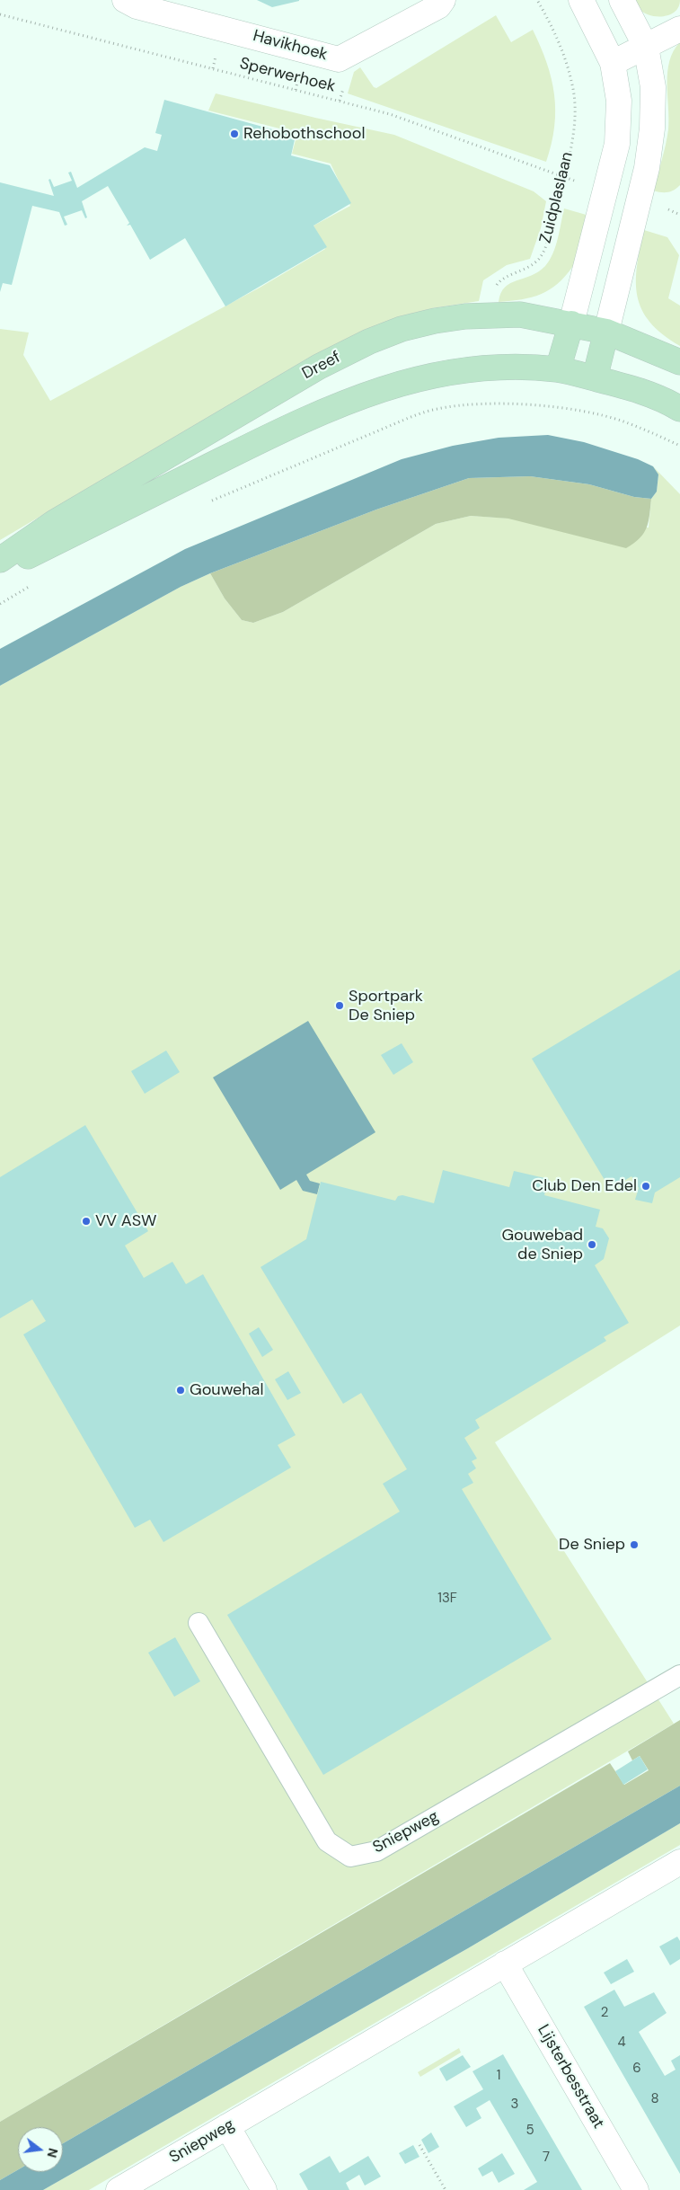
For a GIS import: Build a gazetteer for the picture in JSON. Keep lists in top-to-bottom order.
{
  "streets": {
    "main road": ["Dreef"],
    "street": ["Havikhoek", "Sniepweg", "Lijsterbesstraat"],
    "path": ["Sperwerhoek", "Zuidplaslaan"]
  },
  "crossings": [
    ["Sperwerhoek", "Zuidplaslaan"],
    ["Zuidplaslaan", "Dreef"],
    ["Sniepweg", "Lijsterbesstraat"]
  ],
  "places": [
    "Rehobothschool",
    "Sportpark De Sniep",
    "Club Den Edel",
    "VV ASW",
    "Gouwebad de Sniep",
    "Gouwehal",
    "De Sniep"
  ],
  "house_numbers": [
    "13F",
    "2",
    "4",
    "6",
    "1",
    "8",
    "3",
    "5",
    "7"
  ],
  "north": "right"
}
